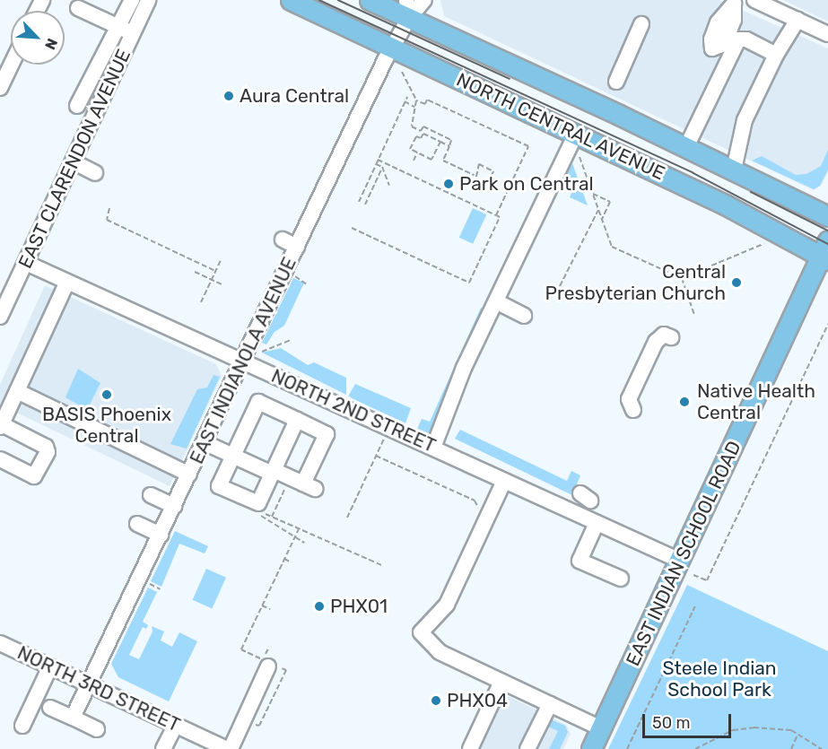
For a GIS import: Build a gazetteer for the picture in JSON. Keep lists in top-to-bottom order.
{
  "streets": {
    "main road": ["NORTH CENTRAL AVENUE", "EAST INDIAN SCHOOL ROAD"],
    "street": [
      "EAST CLARENDON AVENUE",
      "EAST INDIANOLA AVENUE",
      "NORTH 2ND STREET",
      "NORTH 3RD STREET"
    ]
  },
  "crossings": [
    ["NORTH CENTRAL AVENUE", "EAST INDIANOLA AVENUE"],
    ["NORTH CENTRAL AVENUE", "EAST INDIAN SCHOOL ROAD"],
    ["EAST CLARENDON AVENUE", "NORTH 2ND STREET"],
    ["EAST INDIANOLA AVENUE", "NORTH 2ND STREET"],
    ["EAST INDIANOLA AVENUE", "NORTH 3RD STREET"],
    ["NORTH 2ND STREET", "EAST INDIAN SCHOOL ROAD"]
  ],
  "parks": ["Steele Indian School Park"],
  "places": [
    "Aura Central",
    "Park on Central",
    "Central Presbyterian Church",
    "BASIS Phoenix Central",
    "Native Health Central",
    "PHX01",
    "PHX04"
  ],
  "scale_bar": "50 m",
  "north": "bottom right"
}
